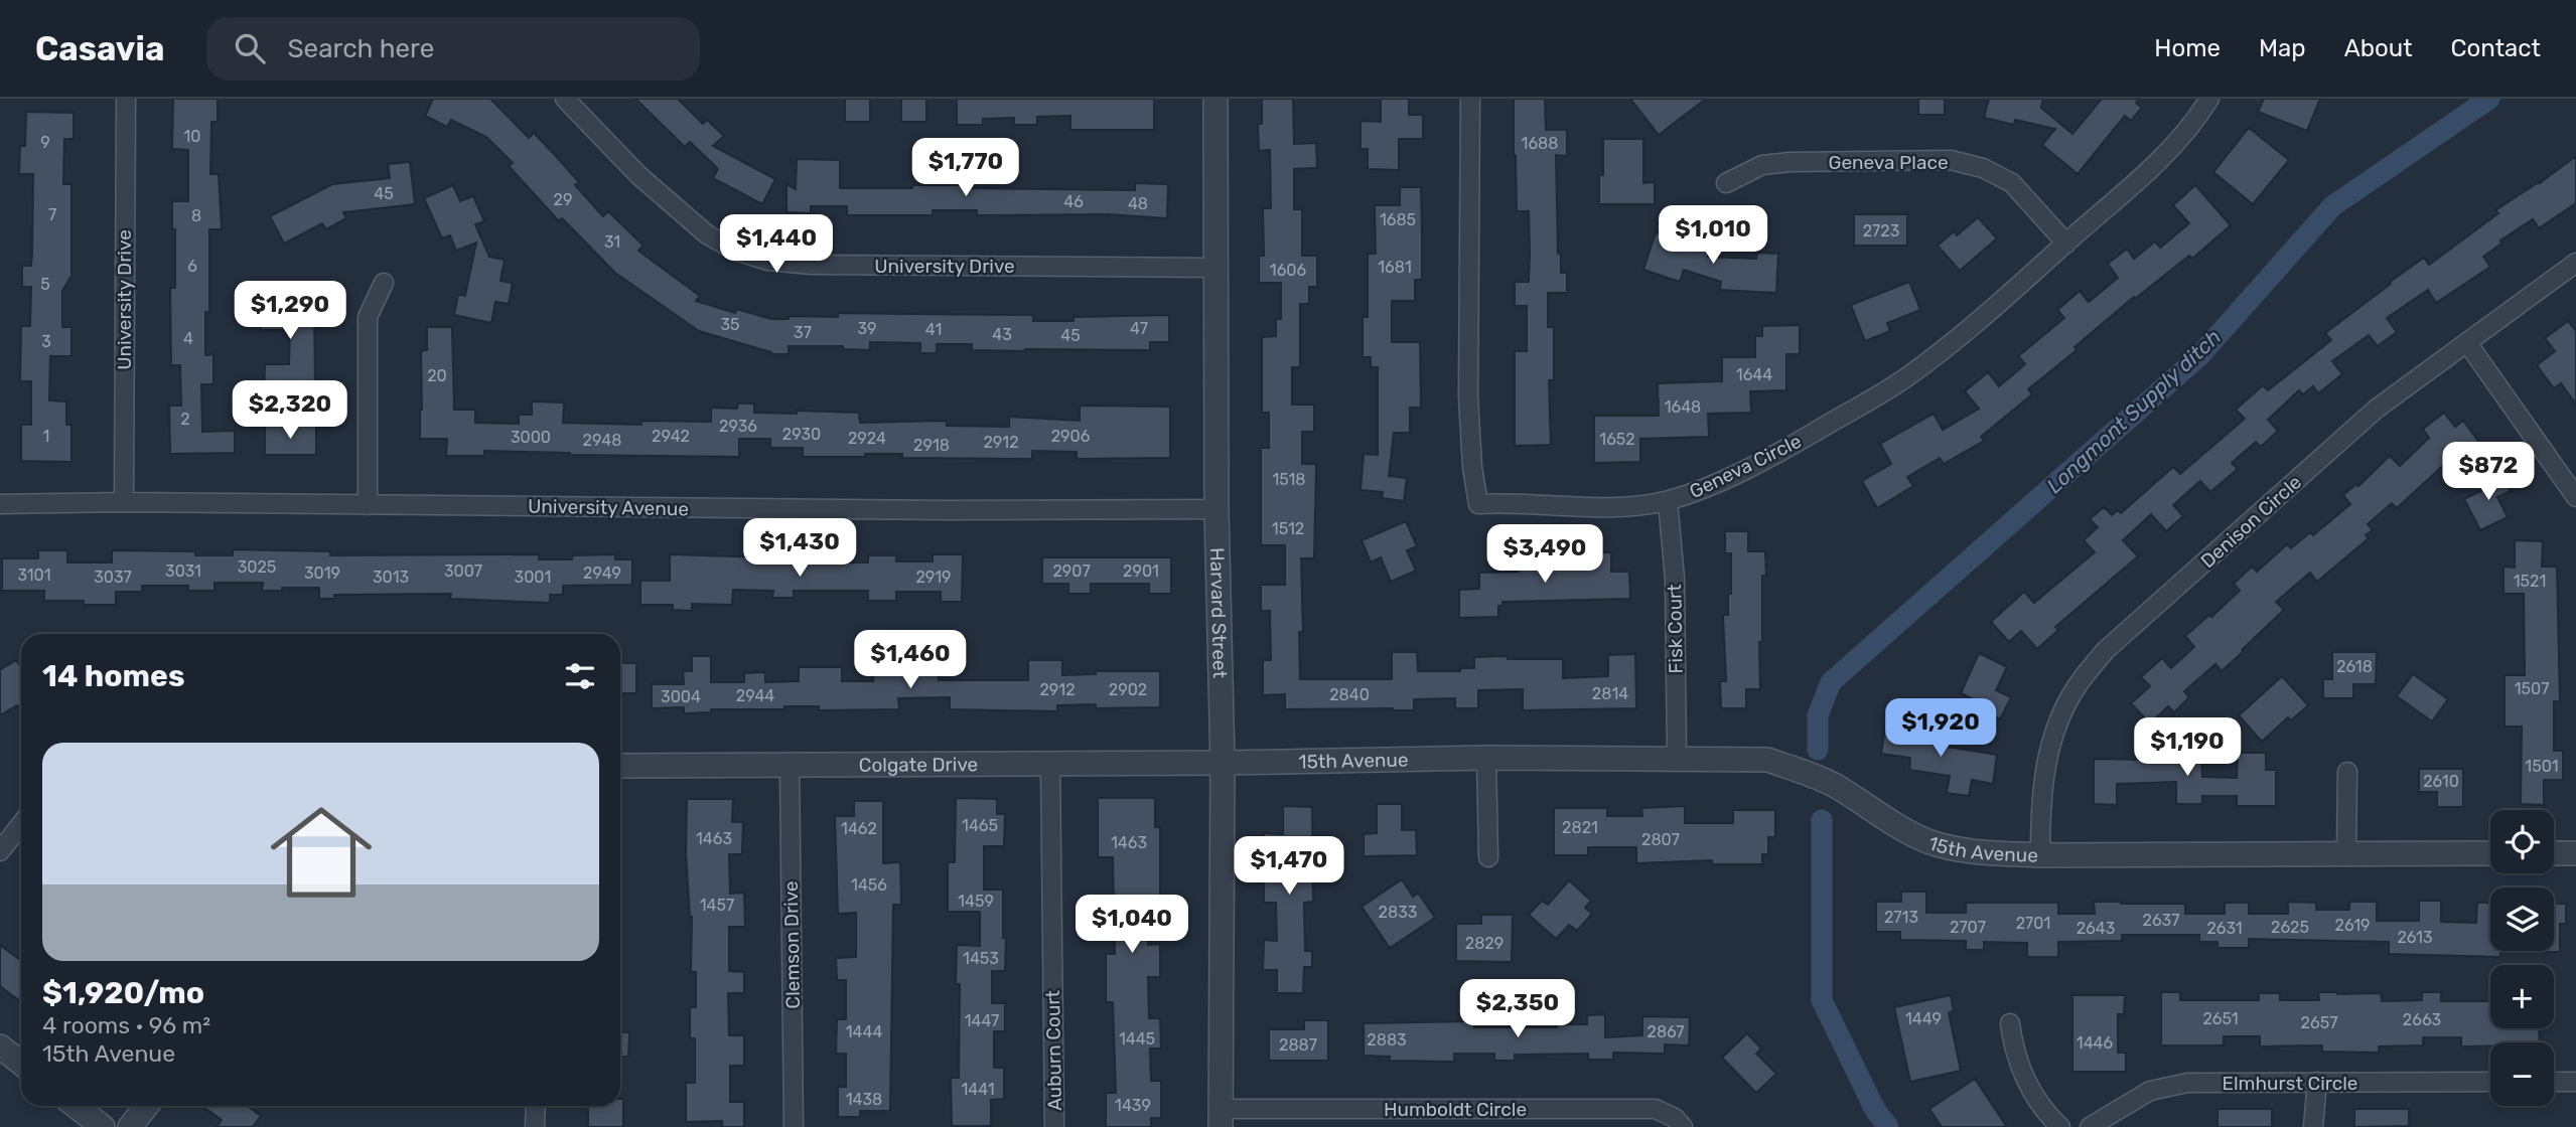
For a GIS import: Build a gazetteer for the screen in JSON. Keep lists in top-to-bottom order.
{
  "streets": {
    "street": [
      "Geneva Place",
      "University Drive",
      "Geneva Circle",
      "University Avenue",
      "Denison Circle",
      "Harvard Street",
      "Fisk Court",
      "15th Avenue",
      "Colgate Drive",
      "Clemson Drive",
      "Auburn Court",
      "Elmhurst Circle",
      "Humboldt Circle"
    ]
  },
  "crossings": [
    ["Geneva Place", "Geneva Circle"],
    ["University Drive", "University Avenue"],
    ["University Drive", "Harvard Street"],
    ["Geneva Circle", "Fisk Court"],
    ["University Avenue", "Harvard Street"],
    ["Denison Circle", "15th Avenue"],
    ["Harvard Street", "15th Avenue"],
    ["Harvard Street", "Colgate Drive"],
    ["Harvard Street", "Humboldt Circle"],
    ["Fisk Court", "15th Avenue"],
    ["15th Avenue", "Colgate Drive"],
    ["Colgate Drive", "Clemson Drive"],
    ["Colgate Drive", "Auburn Court"]
  ],
  "water": ["Longmont Supply ditch"],
  "house_numbers": [
    "10",
    "9",
    "1688",
    "45",
    "29",
    "46",
    "48",
    "7",
    "8",
    "1685",
    "2723",
    "31",
    "6",
    "1681",
    "1606",
    "5",
    "35",
    "39",
    "47",
    "41",
    "37",
    "43",
    "45",
    "4",
    "3",
    "1644",
    "20",
    "1648",
    "2",
    "2936",
    "2930",
    "1",
    "2942",
    "2906",
    "3000",
    "2924",
    "1652",
    "2948",
    "2912",
    "2918",
    "1518",
    "1512",
    "3025",
    "3031",
    "3007",
    "2907",
    "2901",
    "3019",
    "2949",
    "3101",
    "3037",
    "3013",
    "3001",
    "2919",
    "1521",
    "2618",
    "1507",
    "2912",
    "2902",
    "2814",
    "2840",
    "2944",
    "3004",
    "1501",
    "2610",
    "1465",
    "2821",
    "1462",
    "1463",
    "2807",
    "1463",
    "1456",
    "1459",
    "1457",
    "2833",
    "2713",
    "2637",
    "2701",
    "2619",
    "2707",
    "2625",
    "2643",
    "2631",
    "2613",
    "2829",
    "1453",
    "1449",
    "2651",
    "2663",
    "1447",
    "2657",
    "1444",
    "2867",
    "1445",
    "2883",
    "1446",
    "2887",
    "1441",
    "1438",
    "1439"
  ],
  "page": {
    "header": "Casavia",
    "search": "Search here",
    "nav": [
      "Home",
      "Map",
      "About",
      "Contact"
    ],
    "price": [
      "$1,770",
      "$1,010",
      "$1,440",
      "$1,290",
      "$2,320",
      "$872",
      "$1,430",
      "$3,490",
      "$1,460",
      "$1,920",
      "$1,190",
      "$1,470",
      "$1,040",
      "$2,350"
    ],
    "heading": "14 homes",
    "list": [
      {
        "name": "$1,920/mo",
        "note": "4 rooms · 96 m² · 15th Avenue"
      }
    ],
    "map_buttons": ["+", "−"]
  }
}
